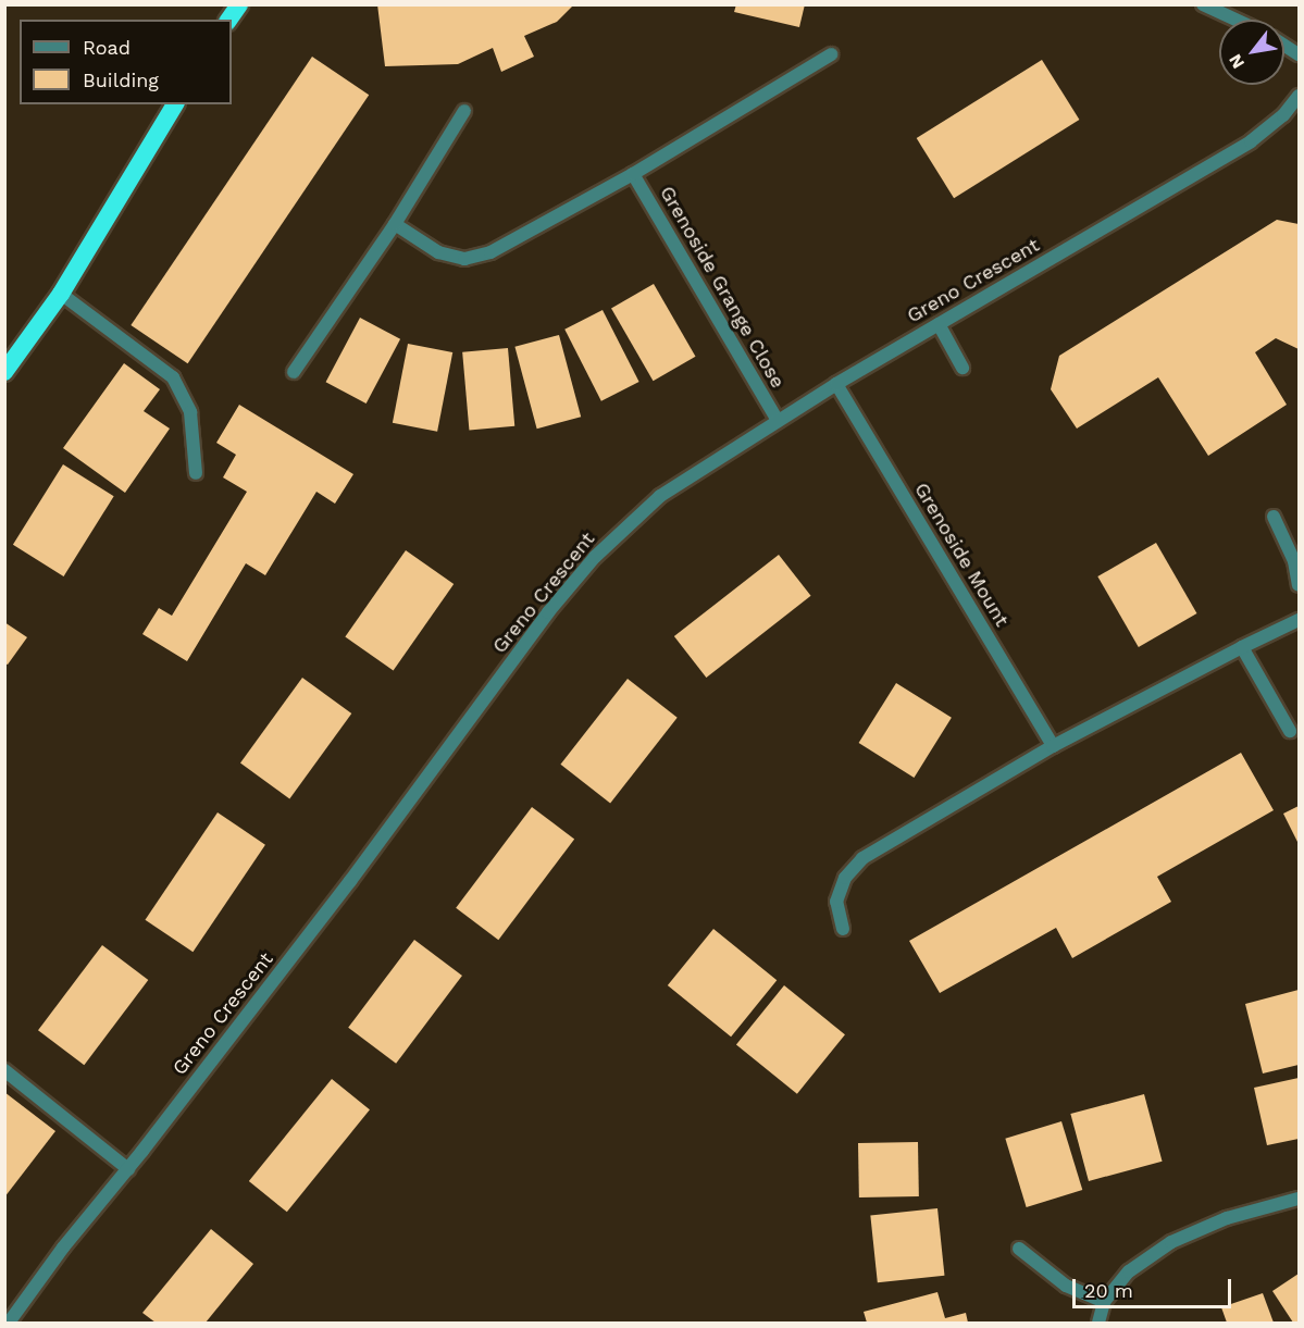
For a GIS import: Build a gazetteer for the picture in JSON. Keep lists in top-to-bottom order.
{
  "streets": {
    "street": ["Greno Crescent", "Grenoside Grange Close", "Grenoside Mount"]
  },
  "crossings": [
    ["Greno Crescent", "Grenoside Grange Close"],
    ["Greno Crescent", "Grenoside Mount"]
  ],
  "legend": ["Road", "Building"],
  "scale_bar": "20 m",
  "north": "bottom left"
}
